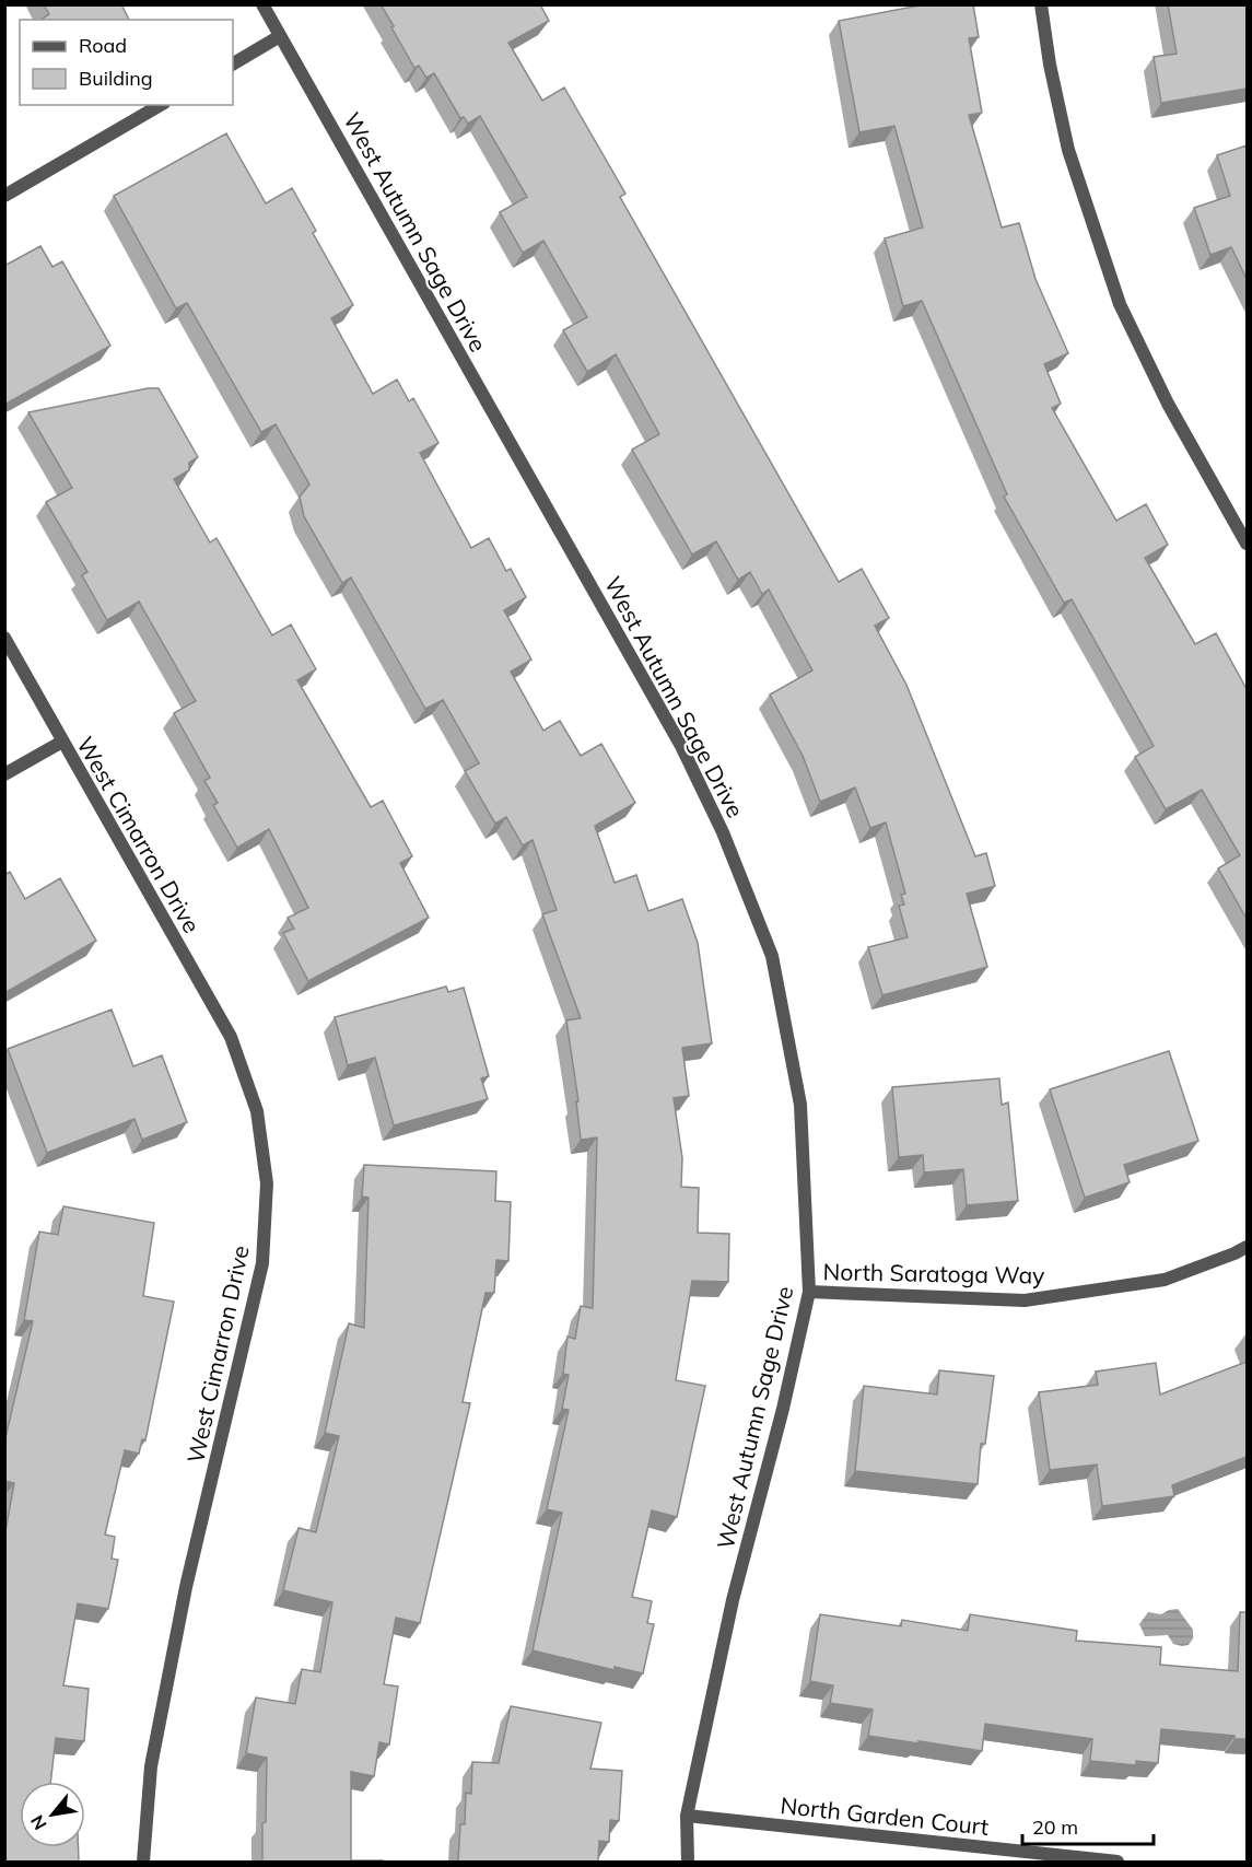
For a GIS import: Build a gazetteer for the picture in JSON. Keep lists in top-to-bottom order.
{
  "streets": {
    "street": [
      "West Autumn Sage Drive",
      "West Cimarron Drive",
      "North Saratoga Way",
      "North Garden Court"
    ]
  },
  "crossings": [
    ["West Autumn Sage Drive", "North Saratoga Way"],
    ["West Autumn Sage Drive", "North Garden Court"]
  ],
  "legend": ["Road", "Building"],
  "scale_bar": "20 m",
  "north": "bottom left"
}
